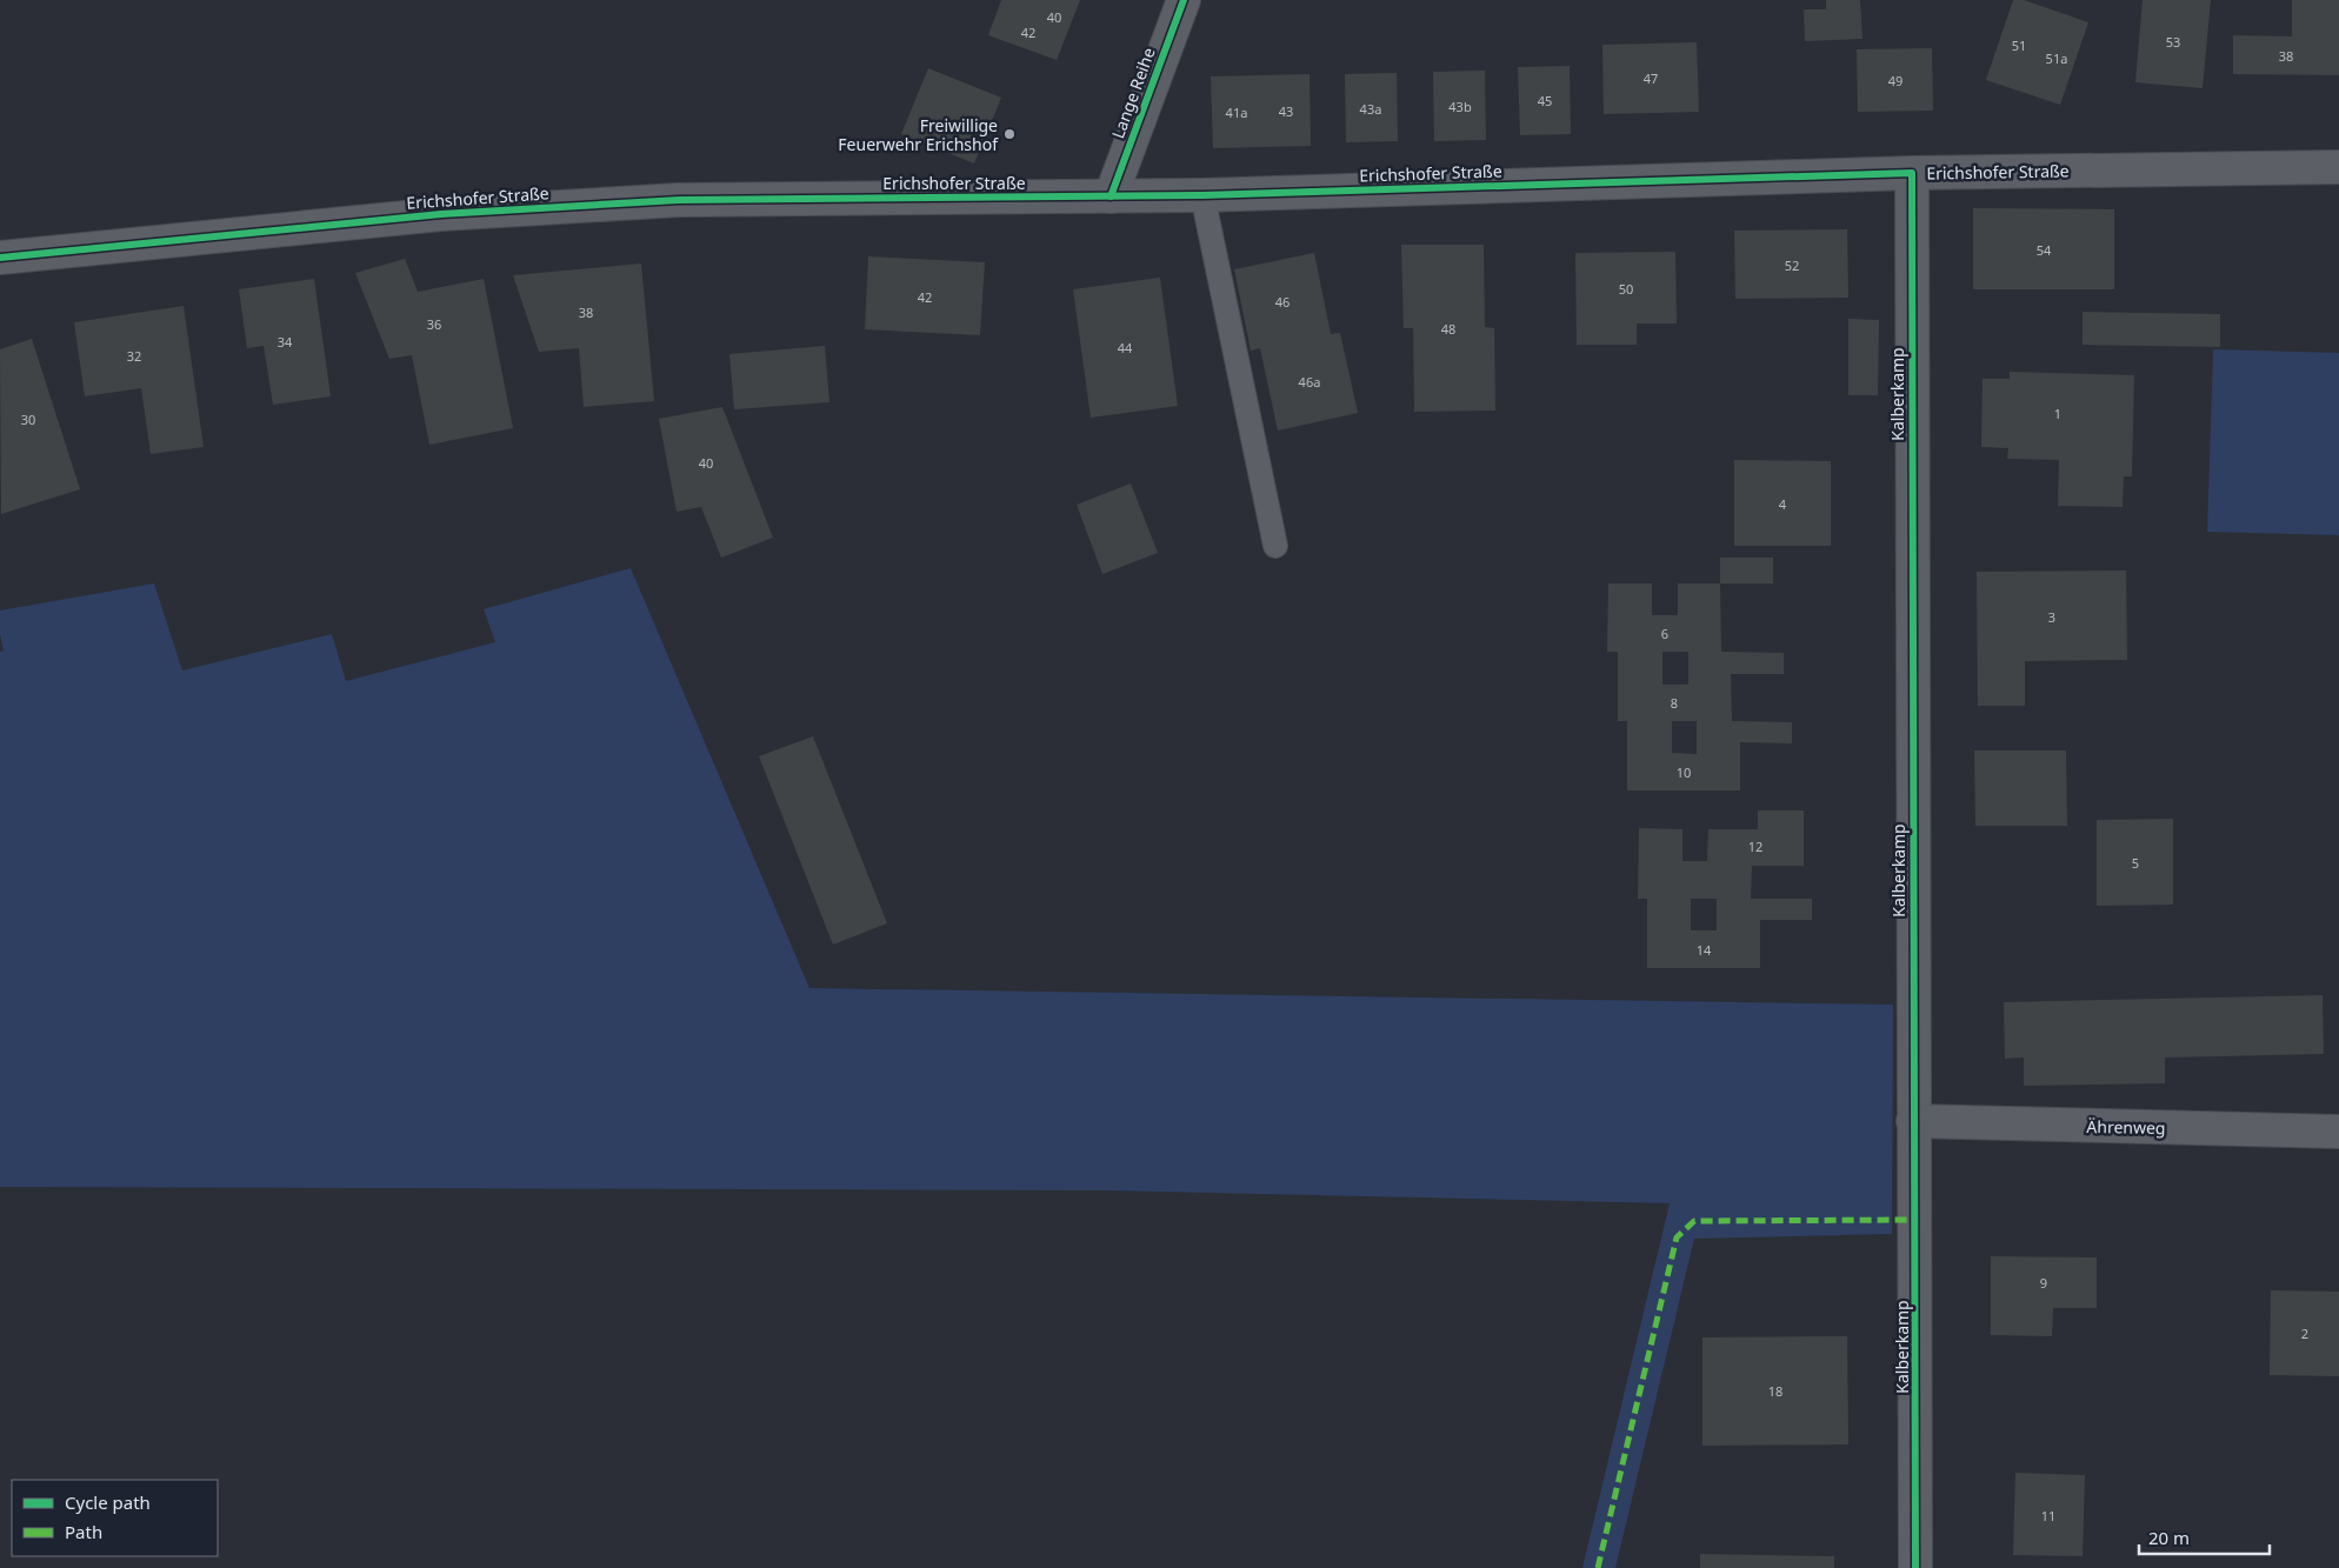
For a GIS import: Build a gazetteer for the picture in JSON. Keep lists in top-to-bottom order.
{
  "streets": {
    "street": [
      "Lange Reihe",
      "Erichshofer Straße",
      "Kalberkamp",
      "Ährenweg"
    ]
  },
  "crossings": [
    ["Lange Reihe", "Erichshofer Straße"],
    ["Erichshofer Straße", "Kalberkamp"],
    ["Kalberkamp", "Ährenweg"]
  ],
  "places": ["Freiwillige Feuerwehr Erichshof"],
  "house_numbers": [
    "40",
    "42",
    "53",
    "51",
    "38",
    "51a",
    "47",
    "49",
    "45",
    "43b",
    "43a",
    "43",
    "41a",
    "54",
    "52",
    "50",
    "42",
    "46",
    "38",
    "36",
    "48",
    "34",
    "44",
    "32",
    "46a",
    "1",
    "30",
    "40",
    "4",
    "3",
    "6",
    "8",
    "10",
    "12",
    "5",
    "14",
    "9",
    "2",
    "18",
    "11"
  ],
  "legend": ["Cycle path", "Path"],
  "scale_bar": "20 m"
}
